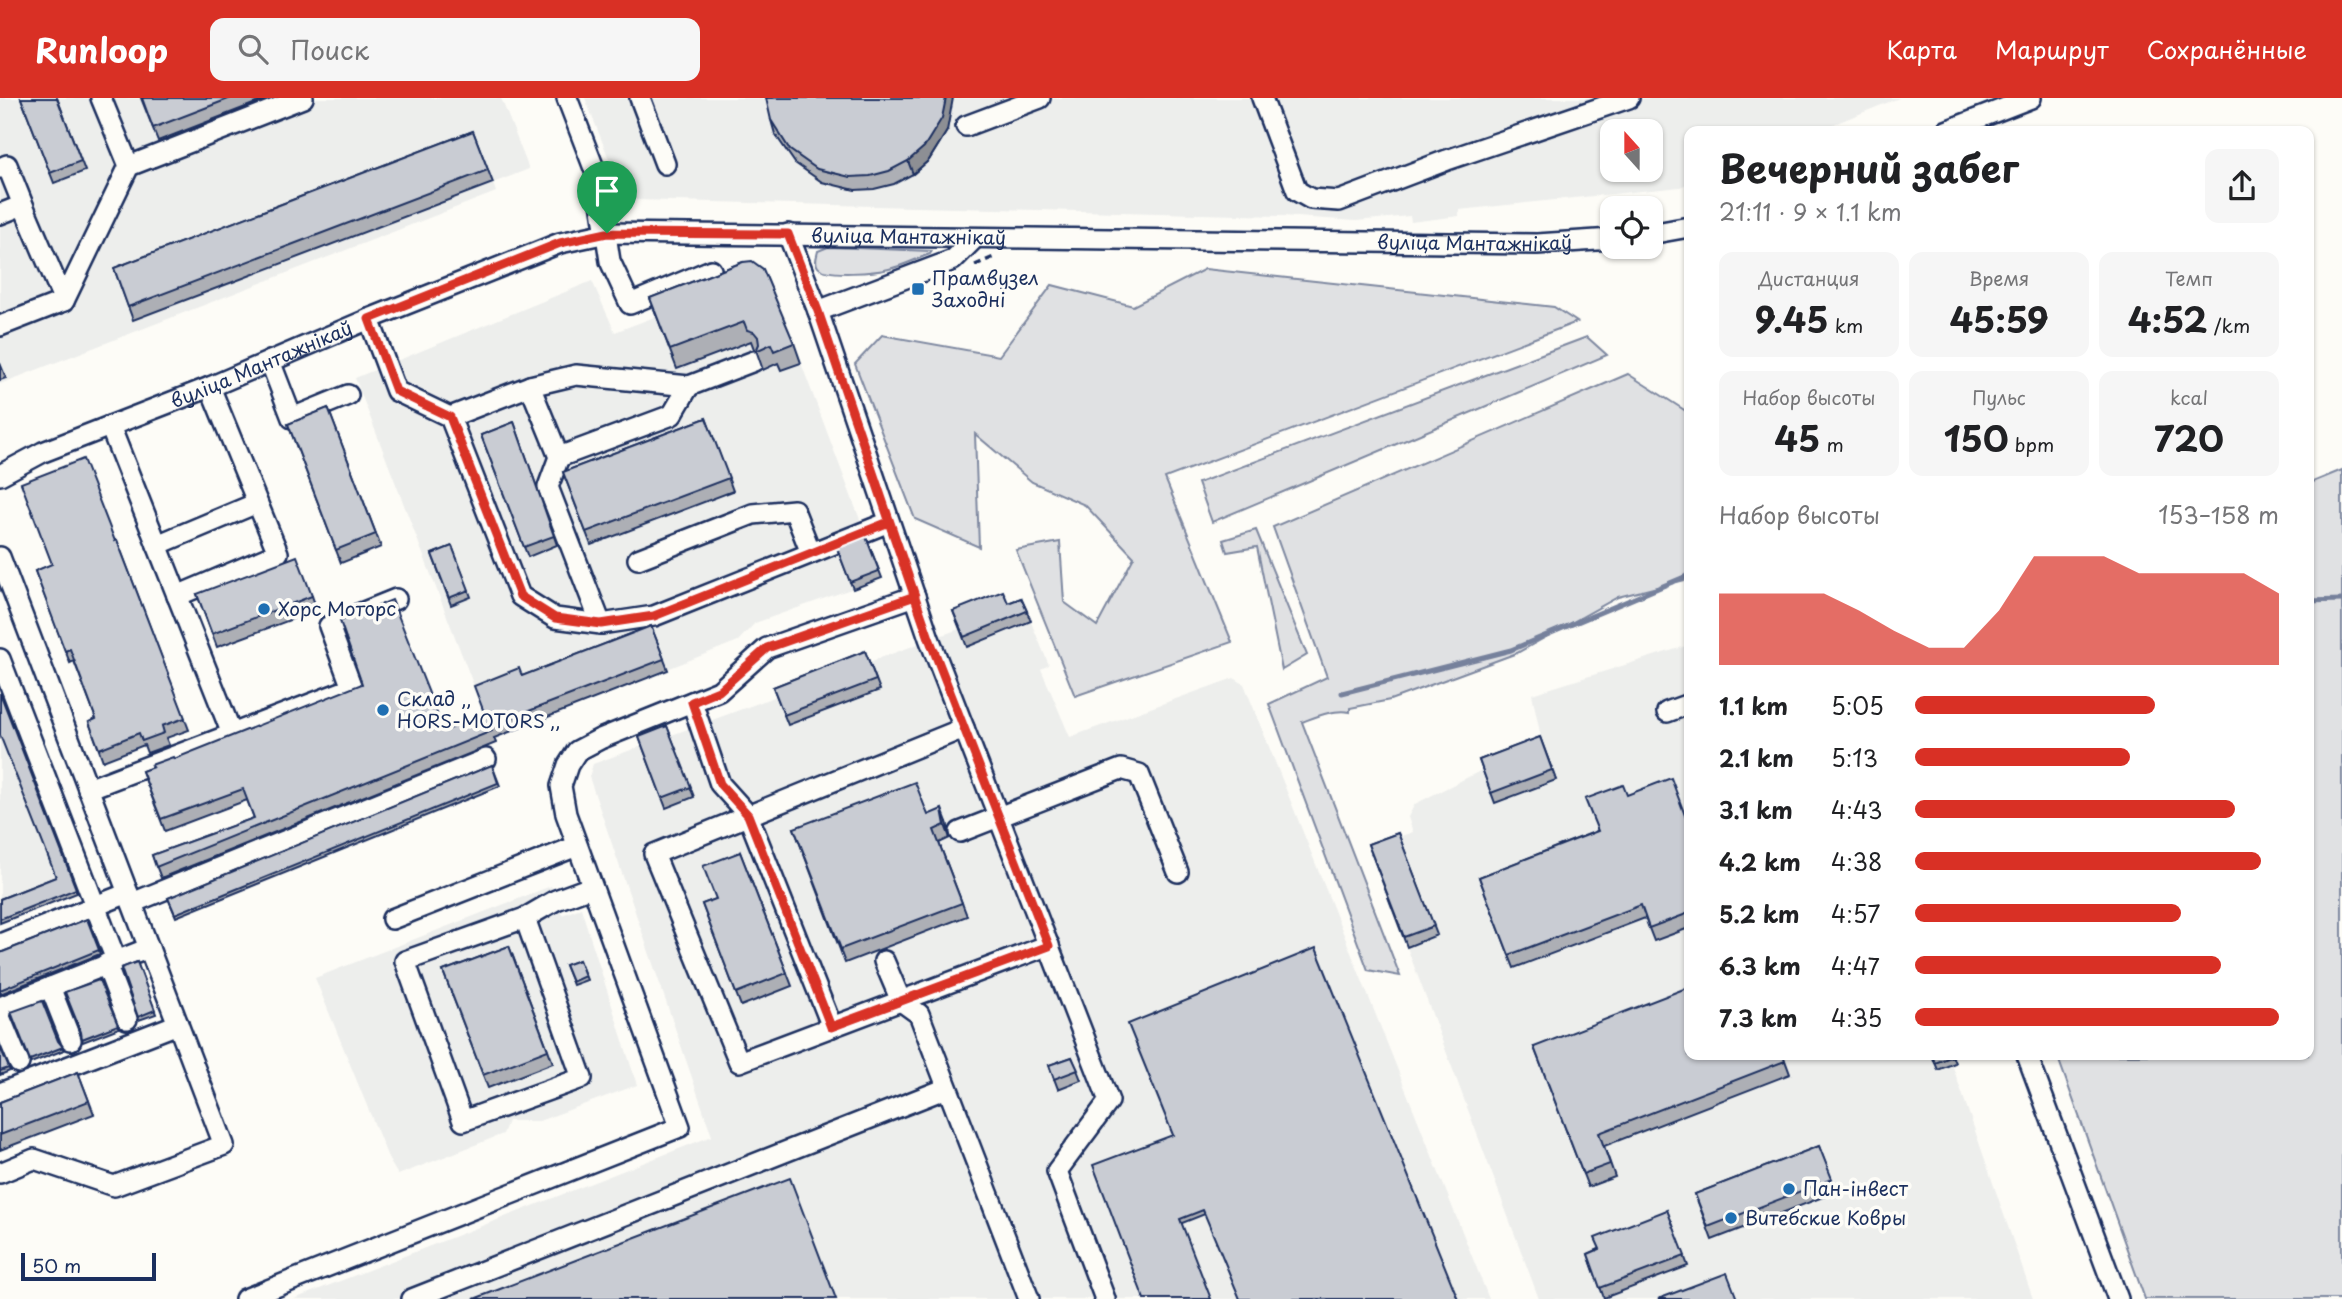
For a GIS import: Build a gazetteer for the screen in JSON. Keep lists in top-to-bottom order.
{
  "streets": {
    "street": ["вуліца Мантажнікаў"]
  },
  "places": {
    "transit": ["Прамвузел Заходні"],
    "other": [
      "Хорс Моторс",
      "Склад ,, HORS-MOTORS ,,",
      "Пан-інвест",
      "Витебские Ковры"
    ]
  },
  "scale_bar": "50 m",
  "north": "top",
  "page": {
    "header": "Runloop",
    "search": "Поиск",
    "nav": ["Карта", "Маршрут", "Сохранённые"],
    "heading": ["Вечерний забег", "21:11 · 9 × 1.1 km"],
    "stats": [
      ["Дистанция", "9.45 km"],
      ["Время", "45:59"],
      ["Темп", "4:52 /km"],
      ["Набор высоты", "45 m"],
      ["Пульс", "150 bpm"],
      ["kcal", "720"]
    ],
    "chart": ["Набор высоты", "153–158 m"],
    "list": [
      {
        "name": "1.1 km",
        "note": "5:05"
      },
      {
        "name": "2.1 km",
        "note": "5:13"
      },
      {
        "name": "3.1 km",
        "note": "4:43"
      },
      {
        "name": "4.2 km",
        "note": "4:38"
      },
      {
        "name": "5.2 km",
        "note": "4:57"
      },
      {
        "name": "6.3 km",
        "note": "4:47"
      },
      {
        "name": "7.3 km",
        "note": "4:35"
      }
    ],
    "scale": "50 m"
  }
}
